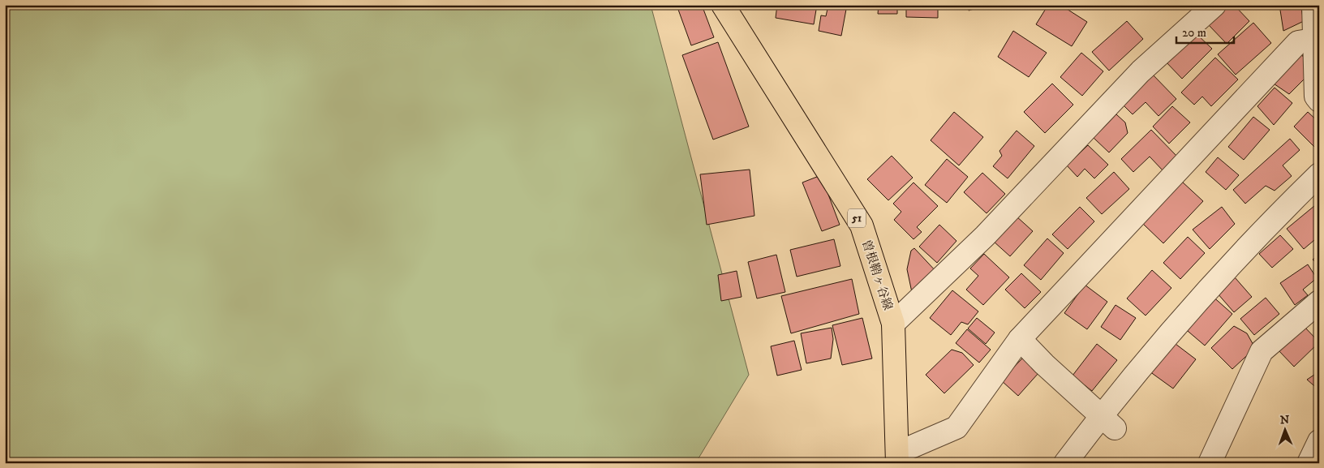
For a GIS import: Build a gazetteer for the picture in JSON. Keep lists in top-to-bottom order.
{
  "streets": {
    "main road": ["51", "曽根鞘ヶ谷線"]
  },
  "scale_bar": "20 m",
  "north": "top"
}
